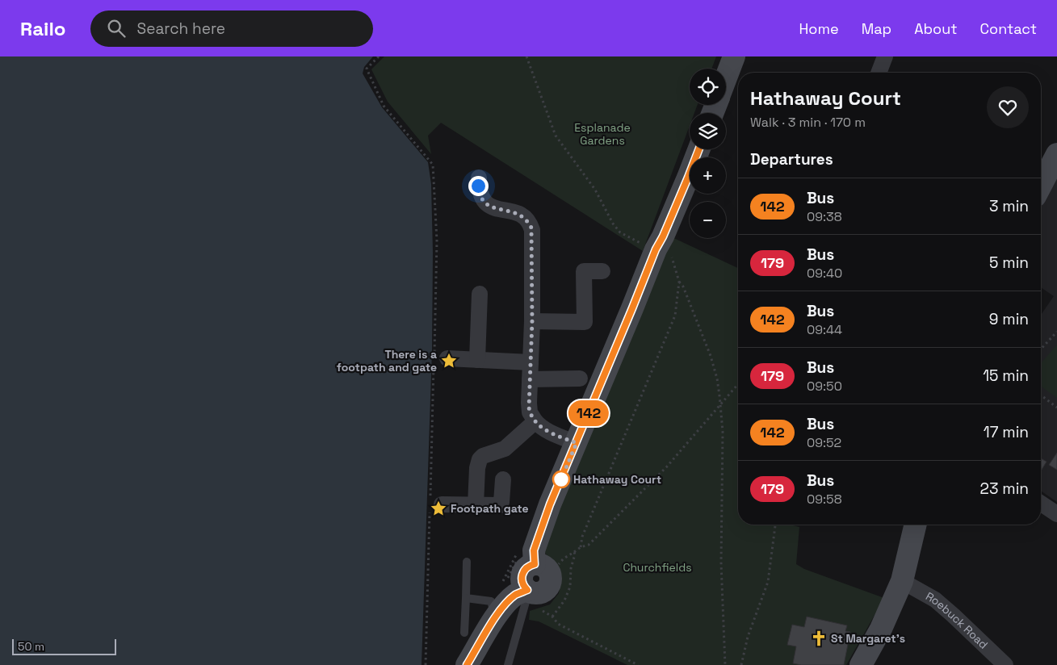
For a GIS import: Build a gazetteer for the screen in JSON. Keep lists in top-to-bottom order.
{
  "streets": {
    "street": ["Roebuck Road"]
  },
  "parks": ["Esplanade Gardens", "Churchfields"],
  "places": {
    "place": ["There is a footpath and gate", "Footpath gate"],
    "other": ["Hathaway Court"],
    "church": ["St Margaret's"]
  },
  "lines": ["bus line 142"],
  "scale_bar": "50 m",
  "page": {
    "header": "Railo",
    "search": "Search here",
    "nav": [
      "Home",
      "Map",
      "About",
      "Contact"
    ],
    "on_map": "142",
    "map_buttons": ["+", "−"],
    "heading": [
      ["Hathaway Court", "Walk · 3 min · 170 m"],
      "Departures"
    ],
    "list": [
      {
        "mark": "142",
        "name": "Bus",
        "note": "09:38",
        "value": "3 min"
      },
      {
        "mark": "179",
        "name": "Bus",
        "note": "09:40",
        "value": "5 min"
      },
      {
        "mark": "142",
        "name": "Bus",
        "note": "09:44",
        "value": "9 min"
      },
      {
        "mark": "179",
        "name": "Bus",
        "note": "09:50",
        "value": "15 min"
      },
      {
        "mark": "142",
        "name": "Bus",
        "note": "09:52",
        "value": "17 min"
      },
      {
        "mark": "179",
        "name": "Bus",
        "note": "09:58",
        "value": "23 min"
      }
    ],
    "scale": "50 m"
  }
}
